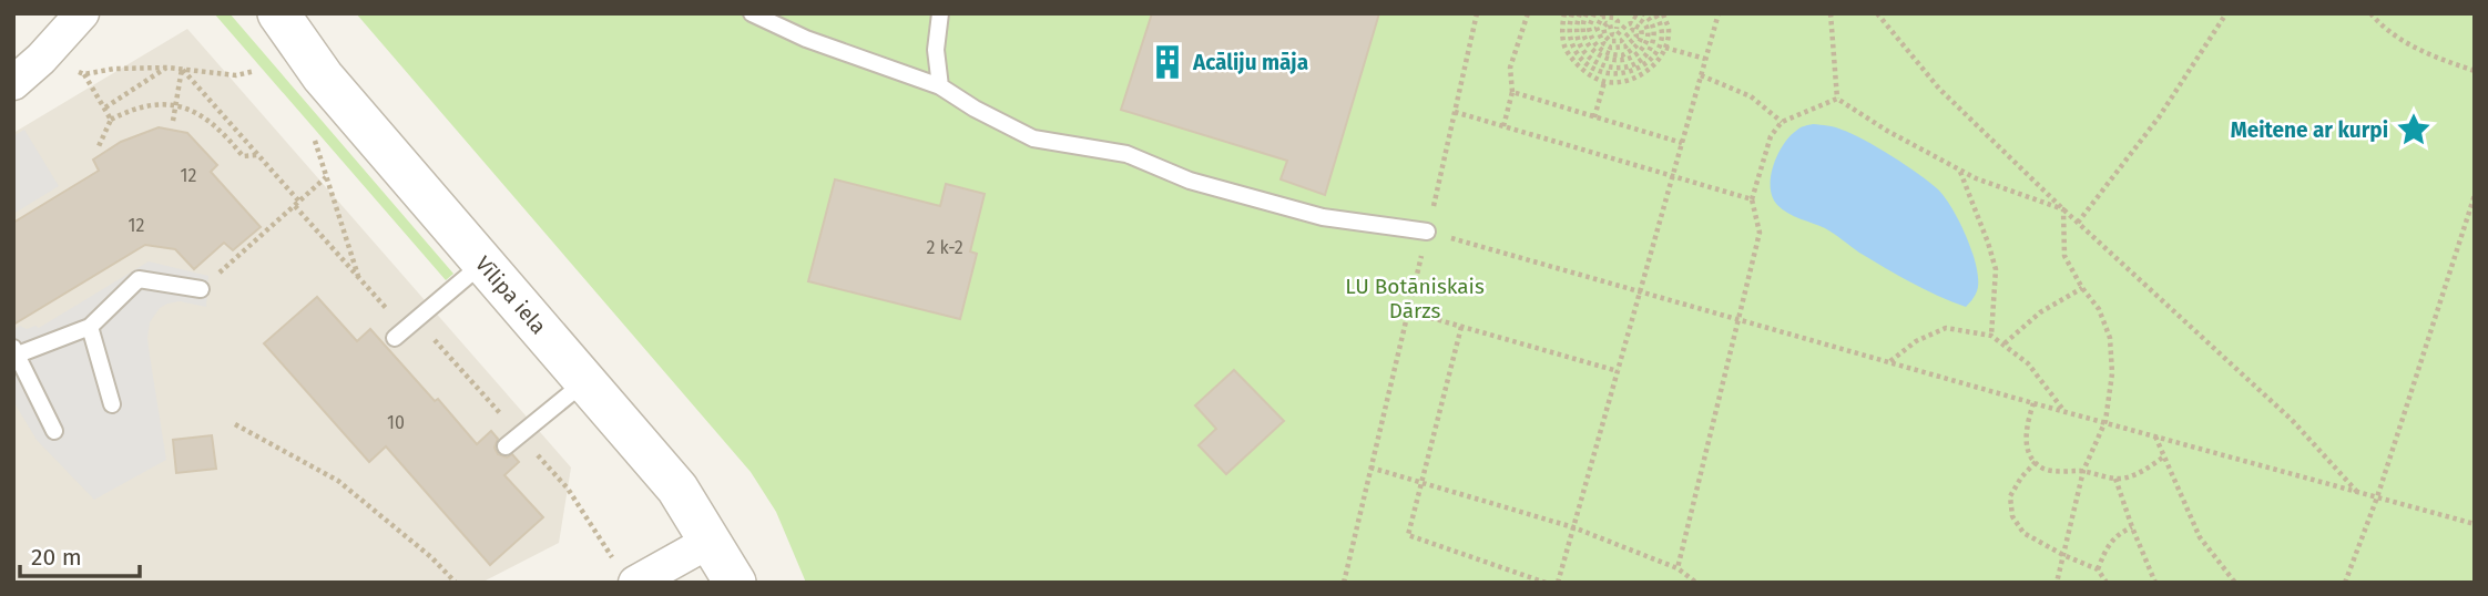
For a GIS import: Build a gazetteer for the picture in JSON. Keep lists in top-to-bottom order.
{
  "streets": {
    "street": ["Vīlipa iela"]
  },
  "parks": ["LU Botāniskais Dārzs"],
  "places": {
    "building": ["Acāliju māja"],
    "place": ["Meitene ar kurpi"]
  },
  "house_numbers": [
    "12",
    "12",
    "2 k-2",
    "10"
  ],
  "scale_bar": "20 m"
}
